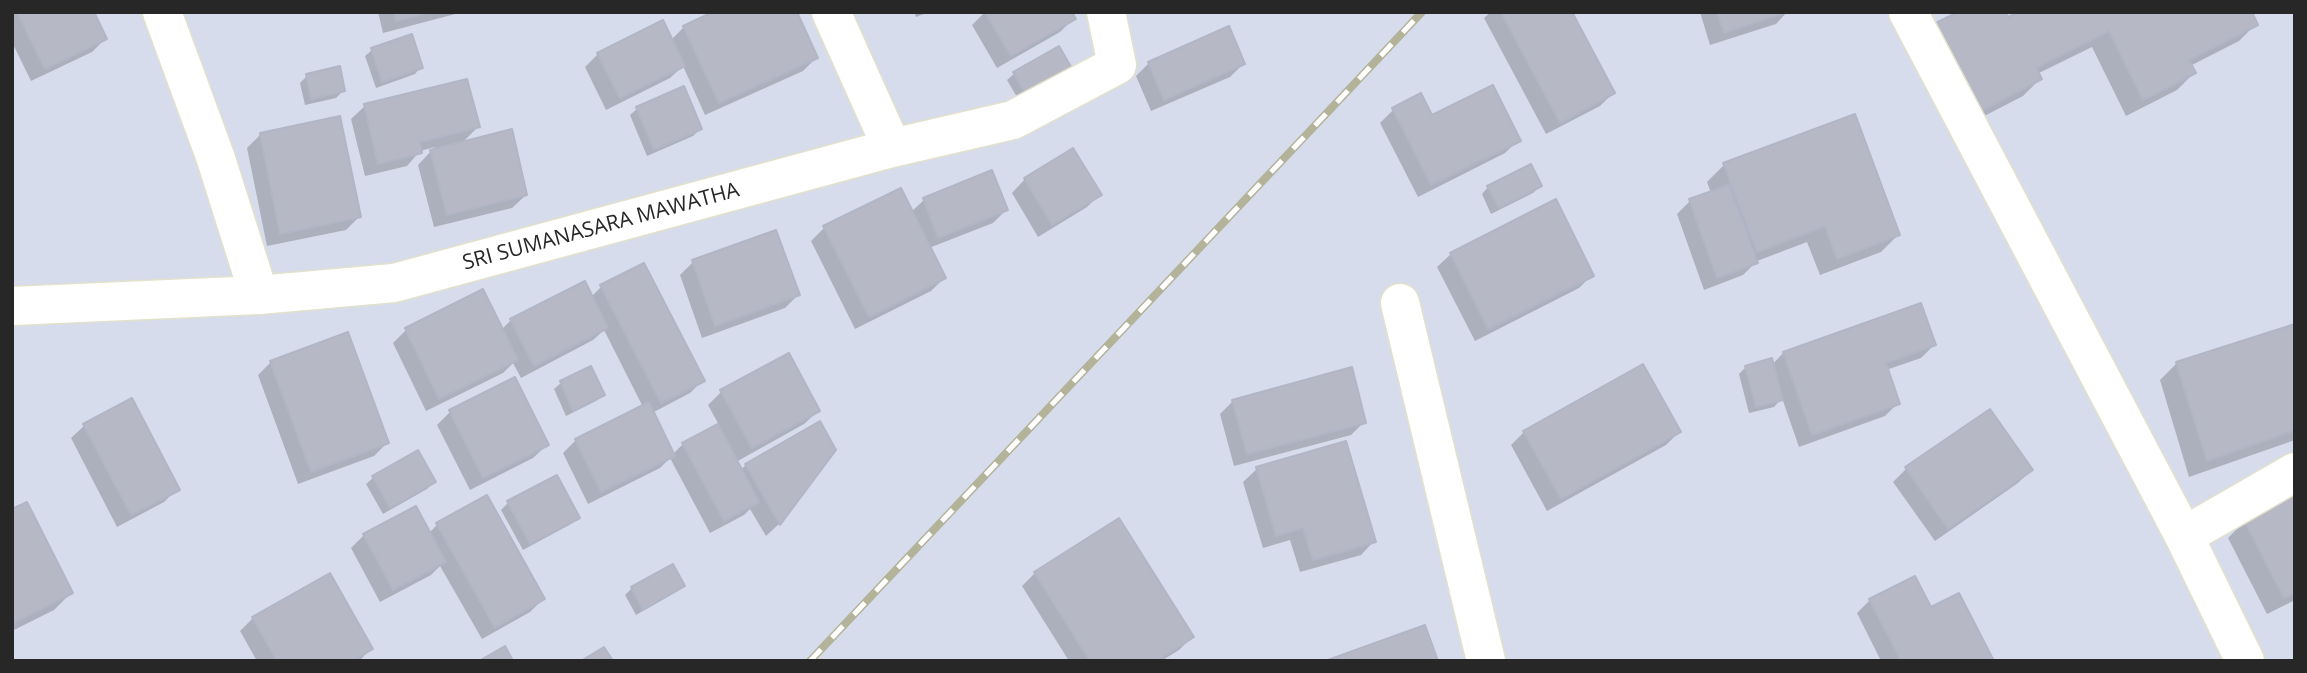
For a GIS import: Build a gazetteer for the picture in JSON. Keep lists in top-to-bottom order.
{
  "streets": {
    "street": ["SRI SUMANASARA MAWATHA"]
  }
}
